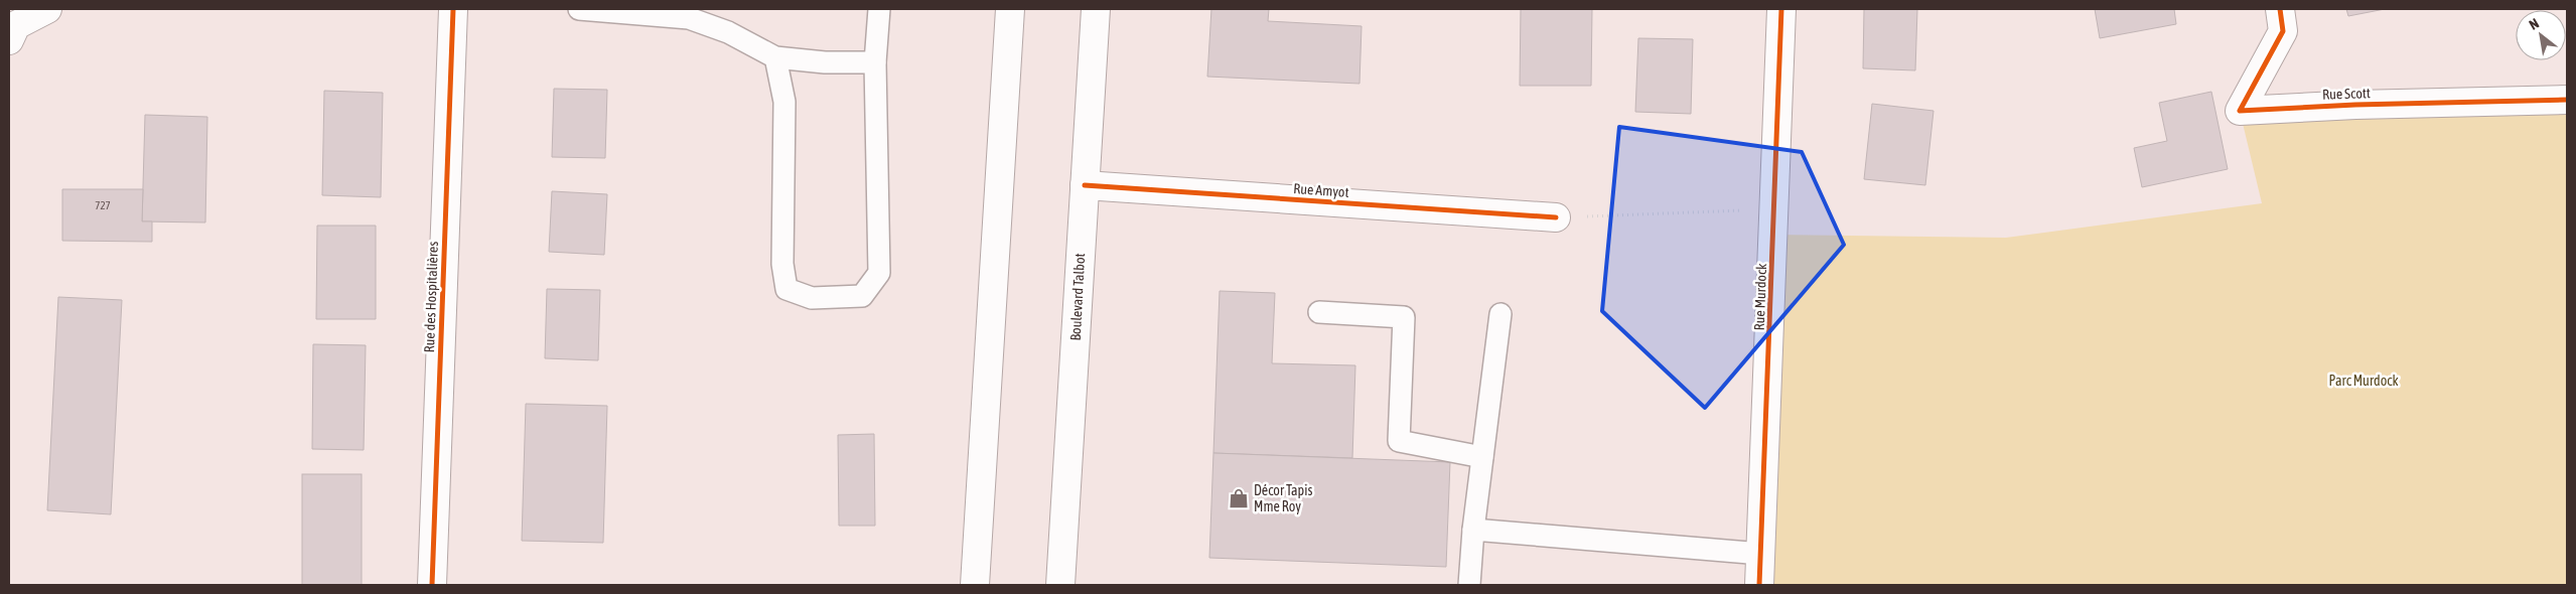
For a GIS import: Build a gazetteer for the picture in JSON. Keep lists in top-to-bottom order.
{
  "streets": {
    "street": [
      "Rue Scott",
      "Rue Amyot",
      "Rue des Hospitalières",
      "Boulevard Talbot",
      "Rue Murdock"
    ]
  },
  "crossings": [
    ["Rue Amyot", "Boulevard Talbot"]
  ],
  "parks": ["Parc Murdock"],
  "places": {
    "shop": ["Décor Tapis Mme Roy"]
  },
  "house_numbers": ["727"],
  "north": "top left"
}
